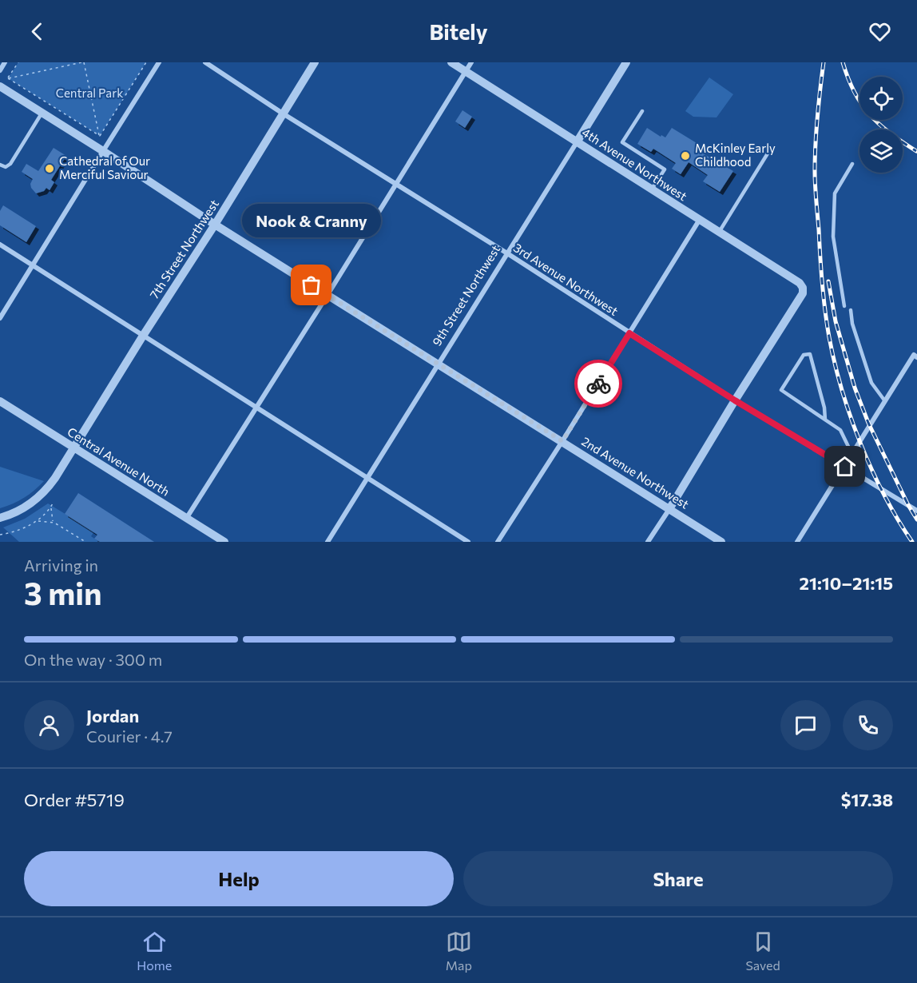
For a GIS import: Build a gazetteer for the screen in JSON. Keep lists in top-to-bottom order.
{
  "streets": {
    "street": [
      "4th Avenue Northwest",
      "7th Street Northwest",
      "3rd Avenue Northwest",
      "9th Street Northwest",
      "Central Avenue North",
      "2nd Avenue Northwest"
    ]
  },
  "crossings": [
    ["4th Avenue Northwest", "3rd Avenue Northwest"],
    ["4th Avenue Northwest", "9th Street Northwest"],
    ["7th Street Northwest", "3rd Avenue Northwest"],
    ["7th Street Northwest", "Central Avenue North"],
    ["7th Street Northwest", "2nd Avenue Northwest"],
    ["3rd Avenue Northwest", "9th Street Northwest"],
    ["9th Street Northwest", "2nd Avenue Northwest"]
  ],
  "parks": ["Central Park"],
  "places": ["McKinley Early Childhood", "Cathedral of Our Merciful Saviour", "Nook & Cranny"],
  "page": {
    "header": "Bitely",
    "bubble": "Nook & Cranny",
    "heading": ["3 min", "Arriving in", "21:10–21:15"],
    "panel": [
      "Jordan",
      "Courier · 4.7",
      "Order #5719",
      "$17.38"
    ],
    "bar": "On the way · 300 m",
    "buttons": ["Help", "Share"],
    "tabs": ["Home", "Map", "Saved"]
  }
}
